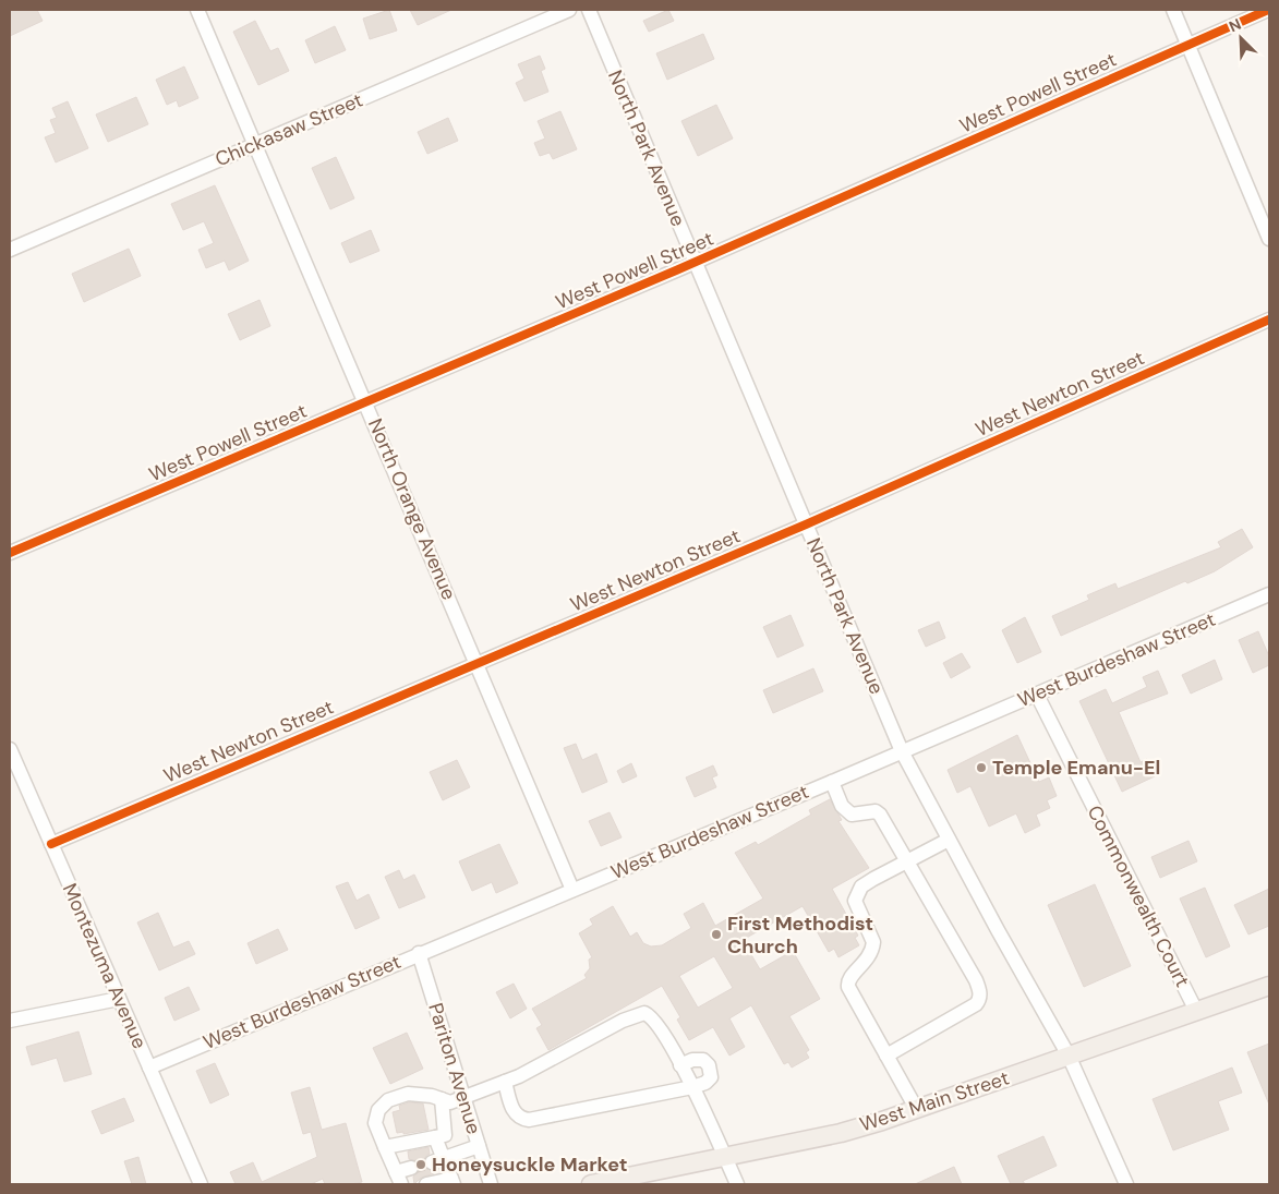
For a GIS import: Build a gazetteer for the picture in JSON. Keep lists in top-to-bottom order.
{
  "streets": {
    "main road": ["West Main Street"],
    "street": [
      "West Powell Street",
      "Chickasaw Street",
      "North Park Avenue",
      "West Newton Street",
      "North Orange Avenue",
      "West Burdeshaw Street",
      "Commonwealth Court",
      "Montezuma Avenue",
      "Pariton Avenue"
    ]
  },
  "crossings": [
    ["West Powell Street", "North Park Avenue"],
    ["West Powell Street", "North Orange Avenue"],
    ["Chickasaw Street", "North Orange Avenue"],
    ["North Park Avenue", "West Newton Street"],
    ["North Park Avenue", "West Burdeshaw Street"],
    ["North Park Avenue", "West Main Street"],
    ["West Newton Street", "North Orange Avenue"],
    ["West Newton Street", "Montezuma Avenue"],
    ["North Orange Avenue", "West Burdeshaw Street"],
    ["West Burdeshaw Street", "Commonwealth Court"],
    ["West Burdeshaw Street", "Montezuma Avenue"],
    ["West Burdeshaw Street", "Pariton Avenue"],
    ["Commonwealth Court", "West Main Street"]
  ],
  "places": ["Temple Emanu-El", "First Methodist Church", "Honeysuckle Market"],
  "north": "top left"
}
